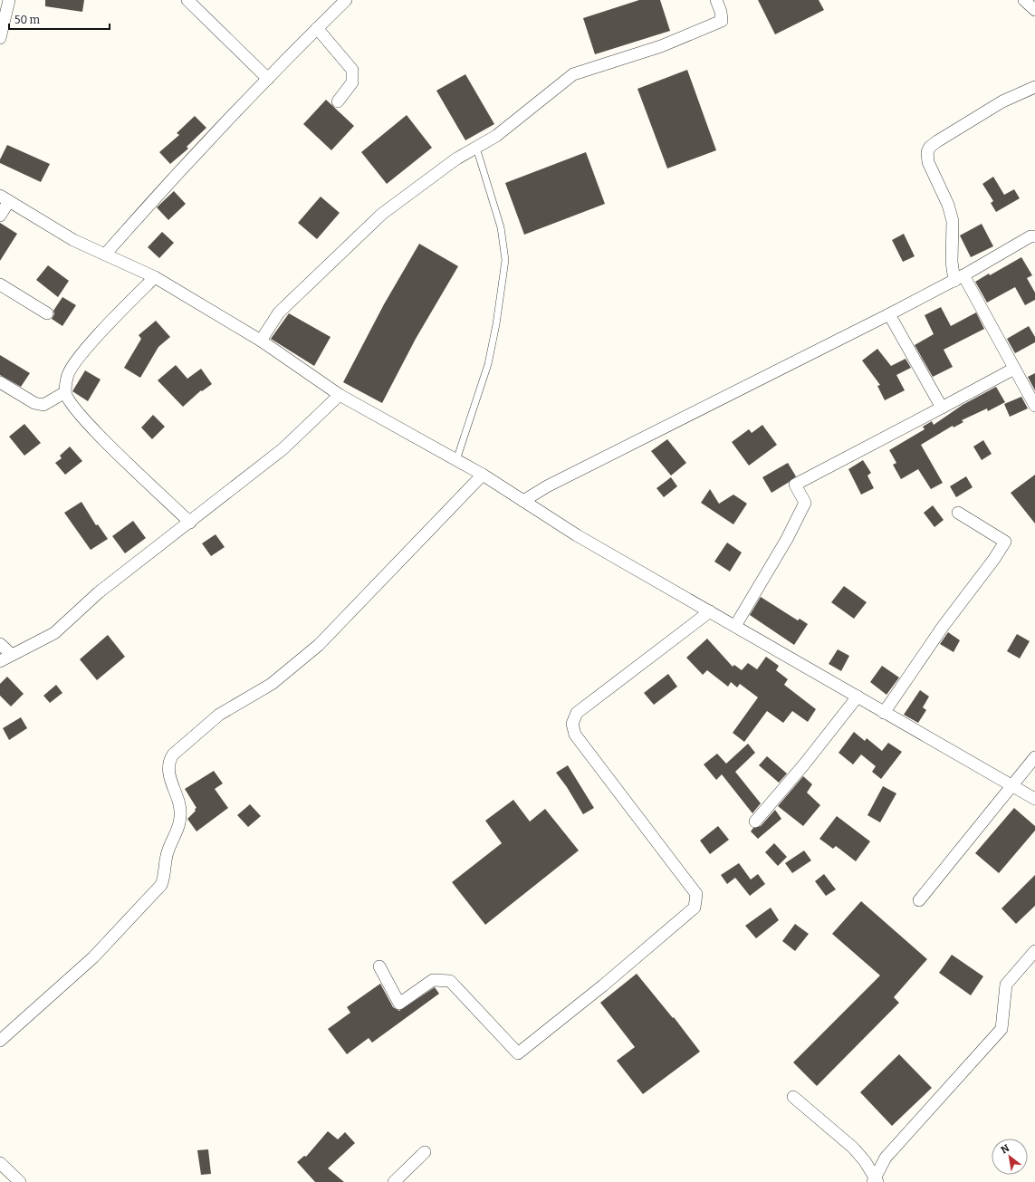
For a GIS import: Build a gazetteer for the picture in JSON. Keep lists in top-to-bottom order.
{
  "scale_bar": "50 m",
  "north": "top left"
}
